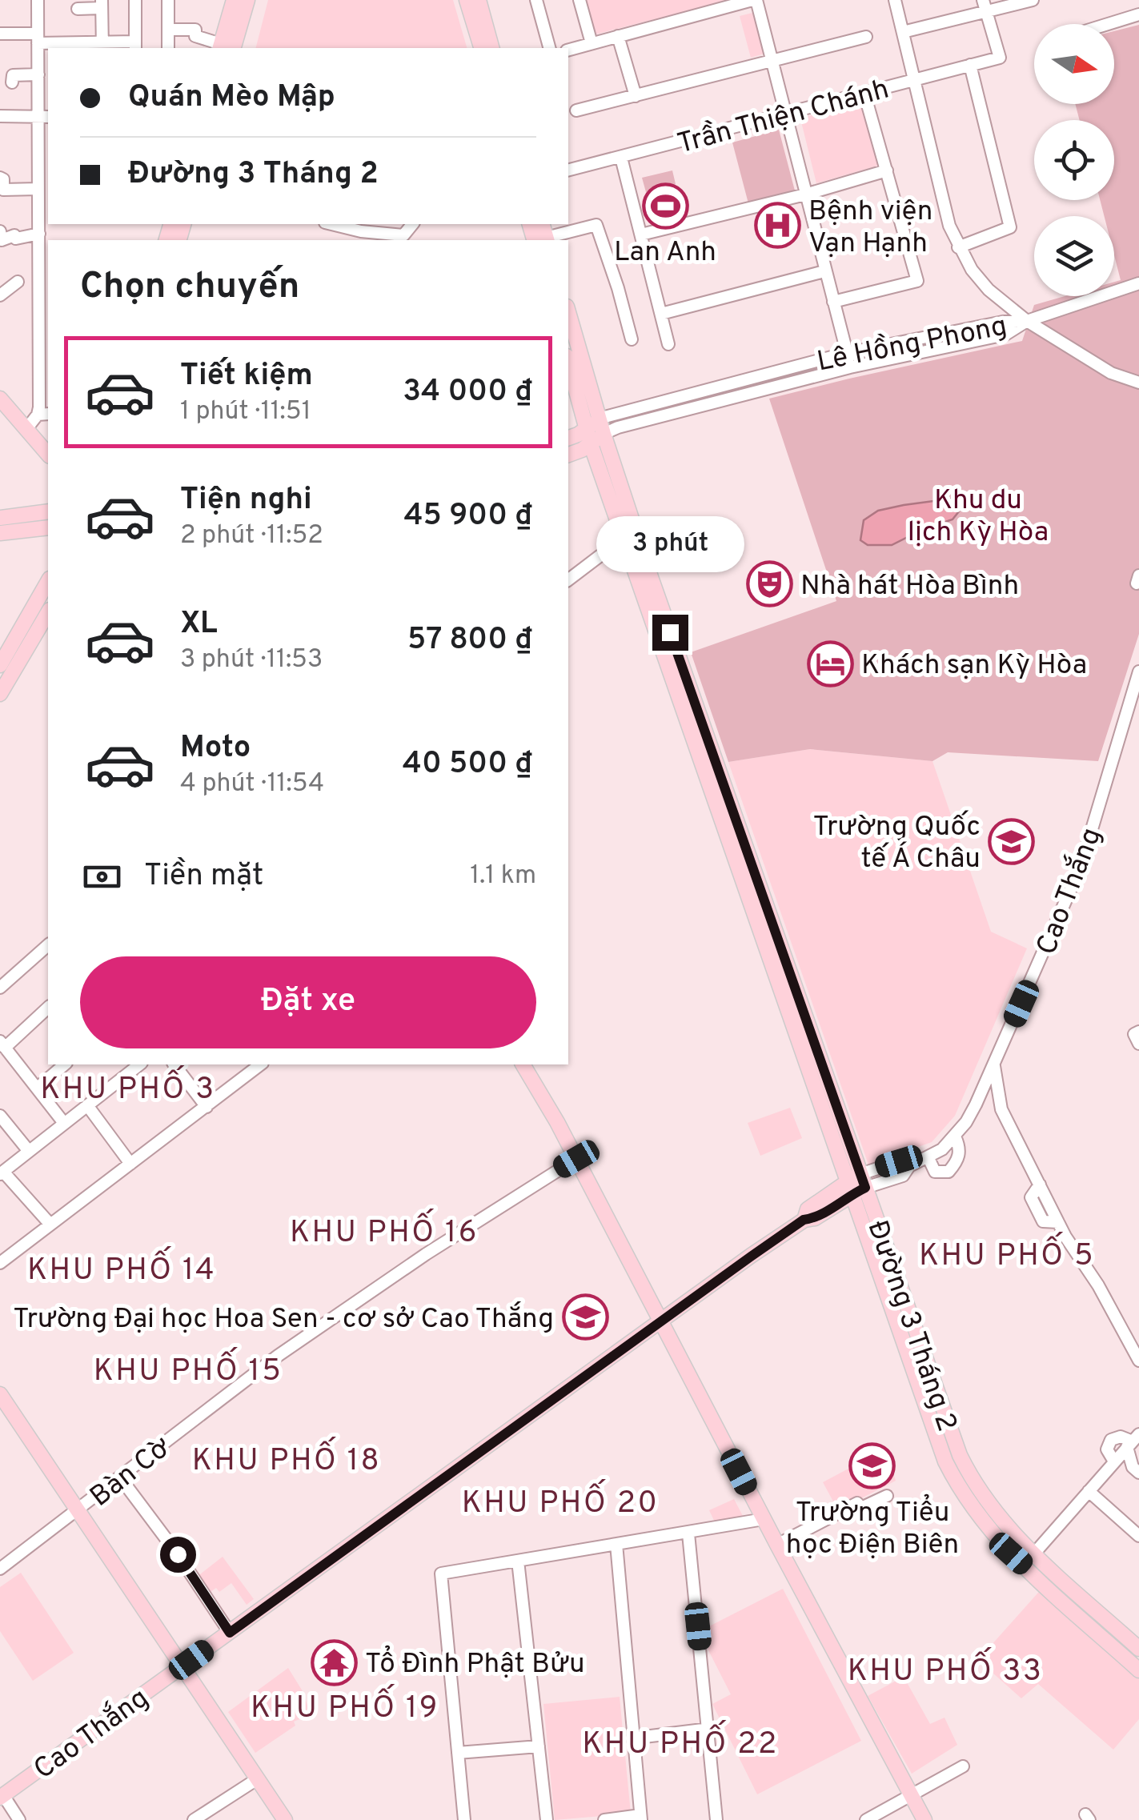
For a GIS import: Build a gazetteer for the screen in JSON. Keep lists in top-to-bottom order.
{
  "streets": {
    "main road": ["Lê Hồng Phong", "Cao Thắng", "Đường 3 Tháng 2"],
    "street": ["Trần Thiện Chánh", "Bàn Cờ"]
  },
  "crossings": [
    ["Lê Hồng Phong", "Đường 3 Tháng 2"],
    ["Cao Thắng", "Đường 3 Tháng 2"]
  ],
  "districts": [
    "KHU PHỐ 3",
    "KHU PHỐ 16",
    "KHU PHỐ 5",
    "KHU PHỐ 14",
    "KHU PHỐ 15",
    "KHU PHỐ 18",
    "KHU PHỐ 20",
    "KHU PHỐ 33",
    "KHU PHỐ 19",
    "KHU PHỐ 22"
  ],
  "parks": ["Khu du lịch Kỳ Hòa"],
  "places": {
    "sports": ["Lan Anh"],
    "hospital": ["Bệnh viện Vạn Hạnh"],
    "theatre": ["Nhà hát Hòa Bình"],
    "hotel": ["Khách sạn Kỳ Hòa"],
    "school or university": ["Trường Quốc tế Á Châu", "Trường Đại học Hoa Sen - cơ sở Cao Thắng", "Trường Tiểu học Điện Biên"],
    "temple": ["Tổ Đình Phật Bửu"]
  },
  "north": "right",
  "page": {
    "banner": ["Quán Mèo Mập", "Đường 3 Tháng 2"],
    "heading": "Chọn chuyến",
    "list": [
      {
        "name": "Tiết kiệm",
        "note": "1 phút · 11:51",
        "value": "34 000 ₫"
      },
      {
        "name": "Tiện nghi",
        "note": "2 phút · 11:52",
        "value": "45 900 ₫"
      },
      {
        "name": "XL",
        "note": "3 phút · 11:53",
        "value": "57 800 ₫"
      },
      {
        "name": "Moto",
        "note": "4 phút · 11:54",
        "value": "40 500 ₫"
      }
    ],
    "bubble": "3 phút",
    "pay": ["Tiền mặt", "1.1 km"],
    "buttons": "Đặt xe"
  }
}
